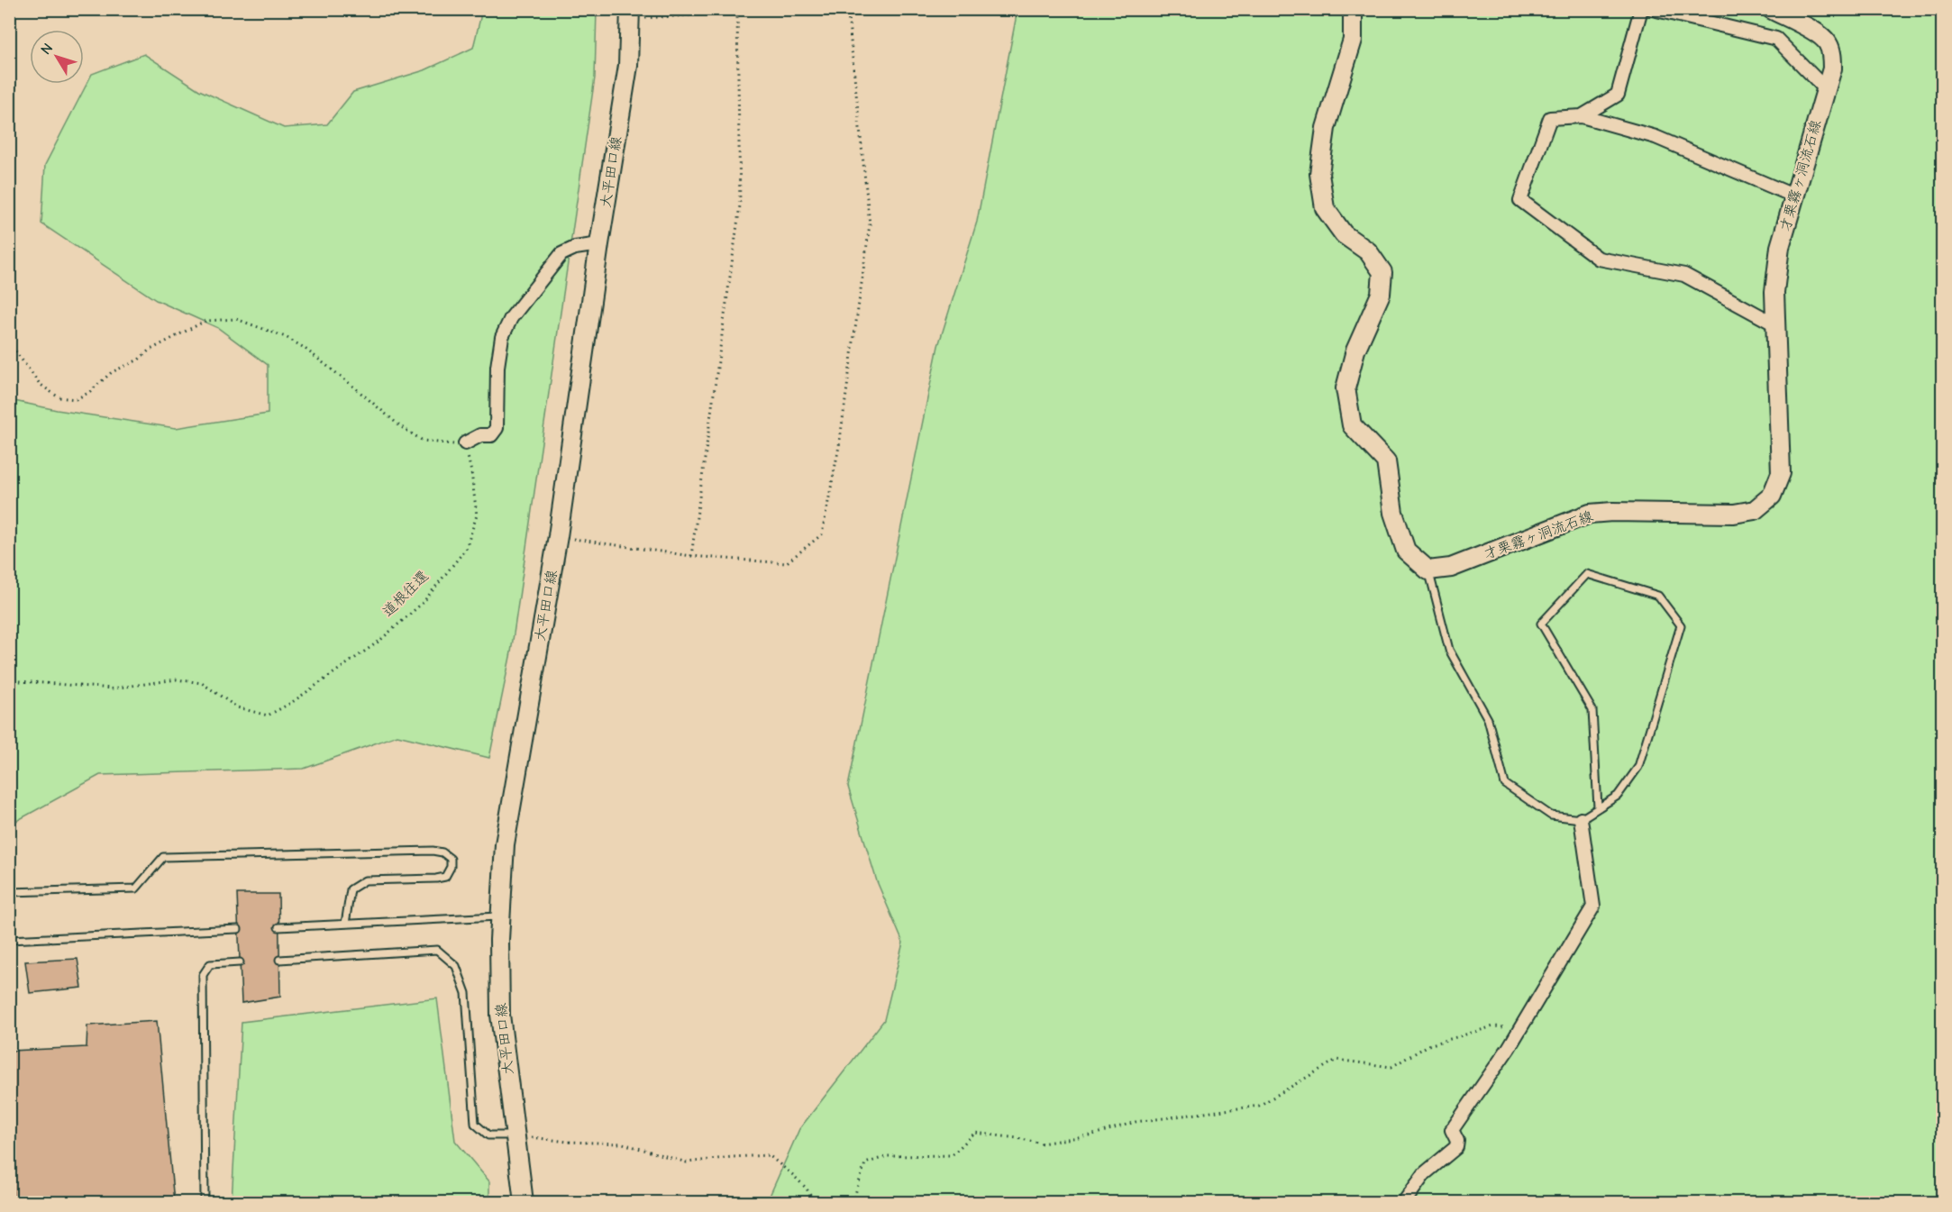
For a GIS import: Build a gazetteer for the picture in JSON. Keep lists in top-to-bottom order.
{
  "streets": {
    "street": ["大平田口線", "才栗霧ヶ洞流石線"],
    "path": ["道根往還"]
  },
  "north": "top left"
}
